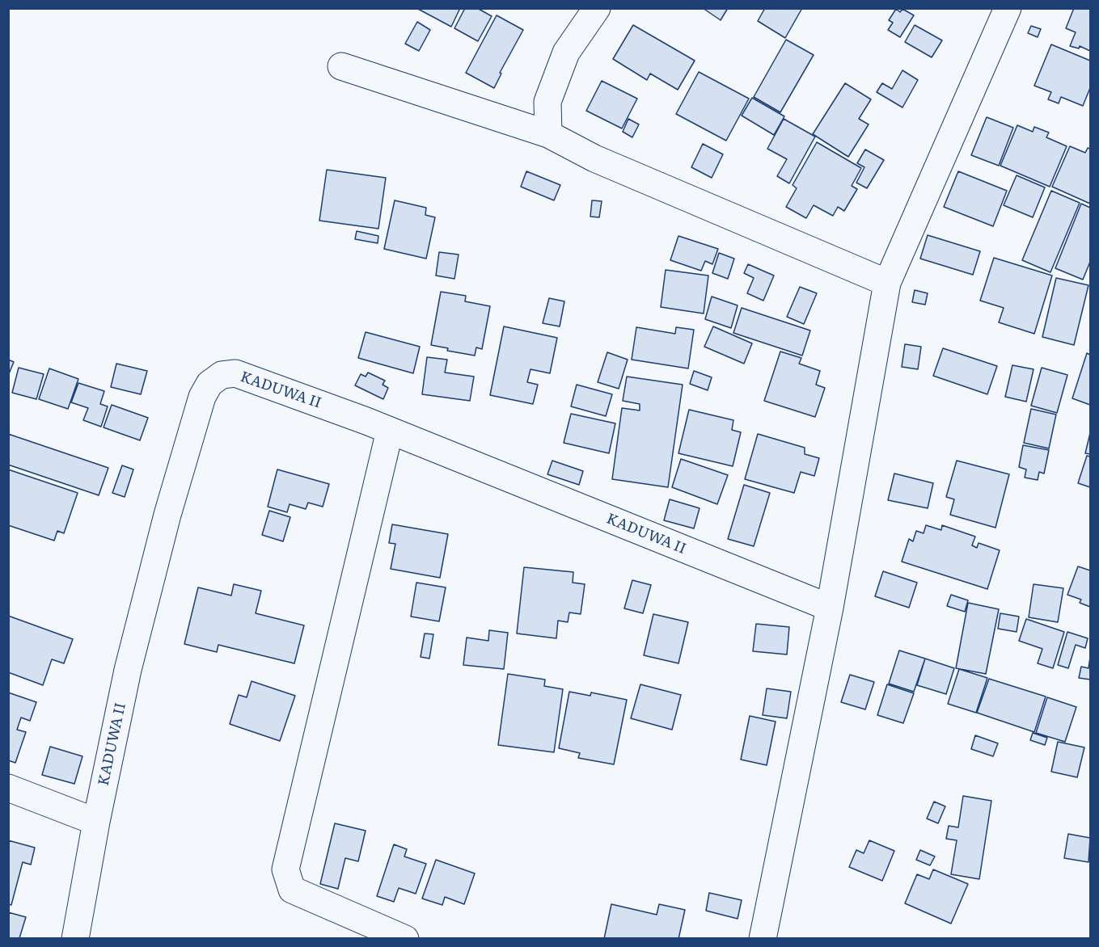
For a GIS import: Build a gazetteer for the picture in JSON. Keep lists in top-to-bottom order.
{
  "streets": {
    "street": ["KADUWA II"]
  }
}
